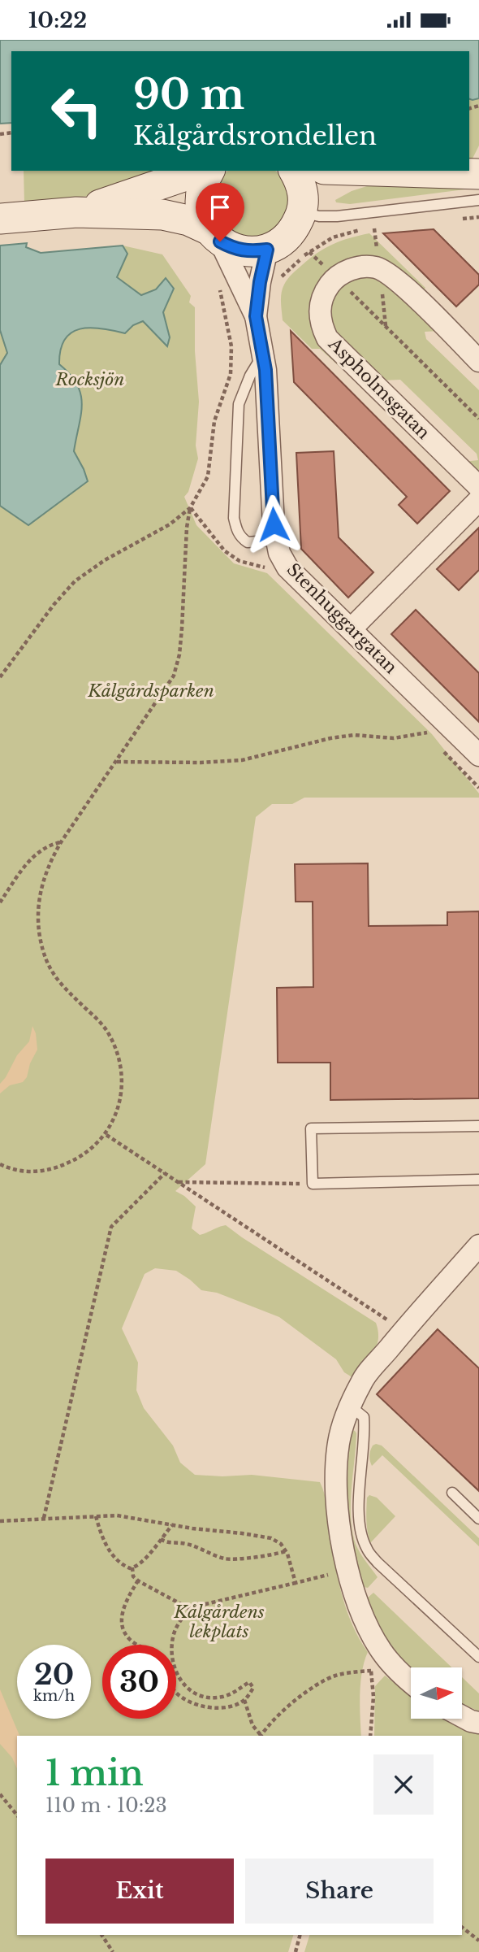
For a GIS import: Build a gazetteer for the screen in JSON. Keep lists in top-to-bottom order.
{
  "streets": {
    "street": ["Aspholmsgatan", "Stenhuggargatan"]
  },
  "parks": ["Rocksjön", "Kålgårdsparken", "Kålgårdens lekplats"],
  "north": "right",
  "page": {
    "status": "10:22",
    "turn": ["90 m", "Kålgårdsrondellen"],
    "speed": "20 km/h",
    "limit": "30",
    "heading": ["1 min", "110 m · 10:23"],
    "buttons": ["Exit", "Share"]
  }
}
